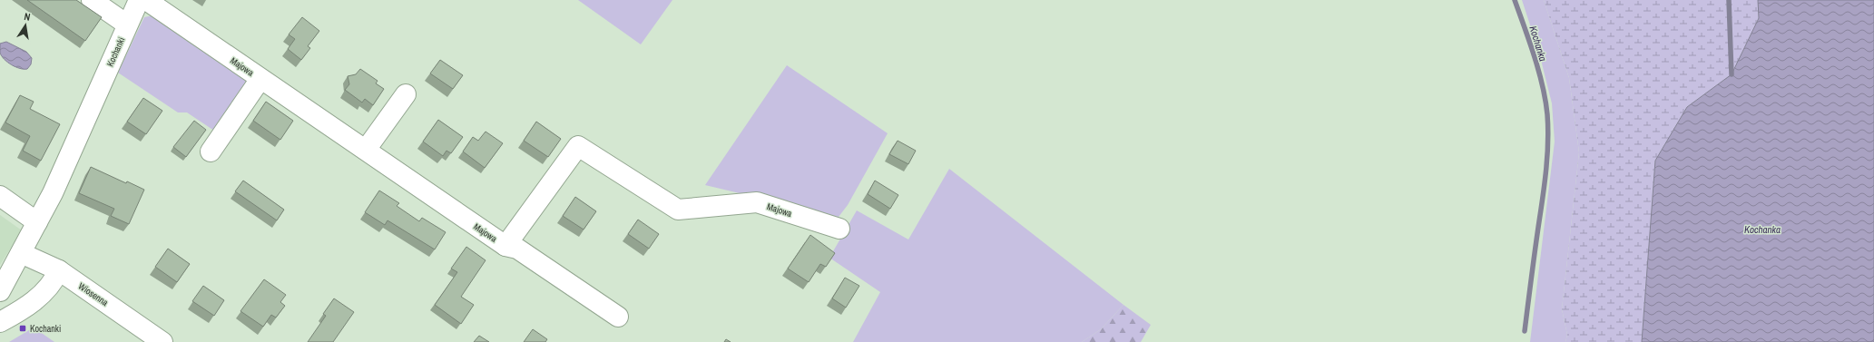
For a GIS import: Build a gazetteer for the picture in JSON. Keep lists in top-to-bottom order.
{
  "streets": {
    "street": ["Kochanki", "Majowa", "Wiosenna"]
  },
  "crossings": [
    ["Kochanki", "Wiosenna"]
  ],
  "water": ["Kochanka"],
  "places": {
    "transit": ["Kochanki"]
  },
  "north": "top"
}
